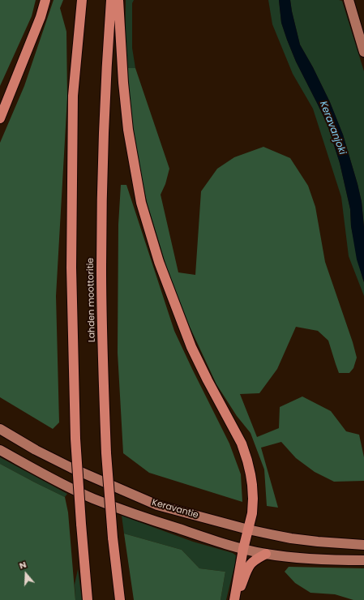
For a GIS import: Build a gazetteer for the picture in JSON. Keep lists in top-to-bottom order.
{
  "streets": {
    "highway": ["Lahden moottoritie"],
    "main road": ["Keravantie"]
  },
  "water": ["Keravanjoki"],
  "north": "top"
}
